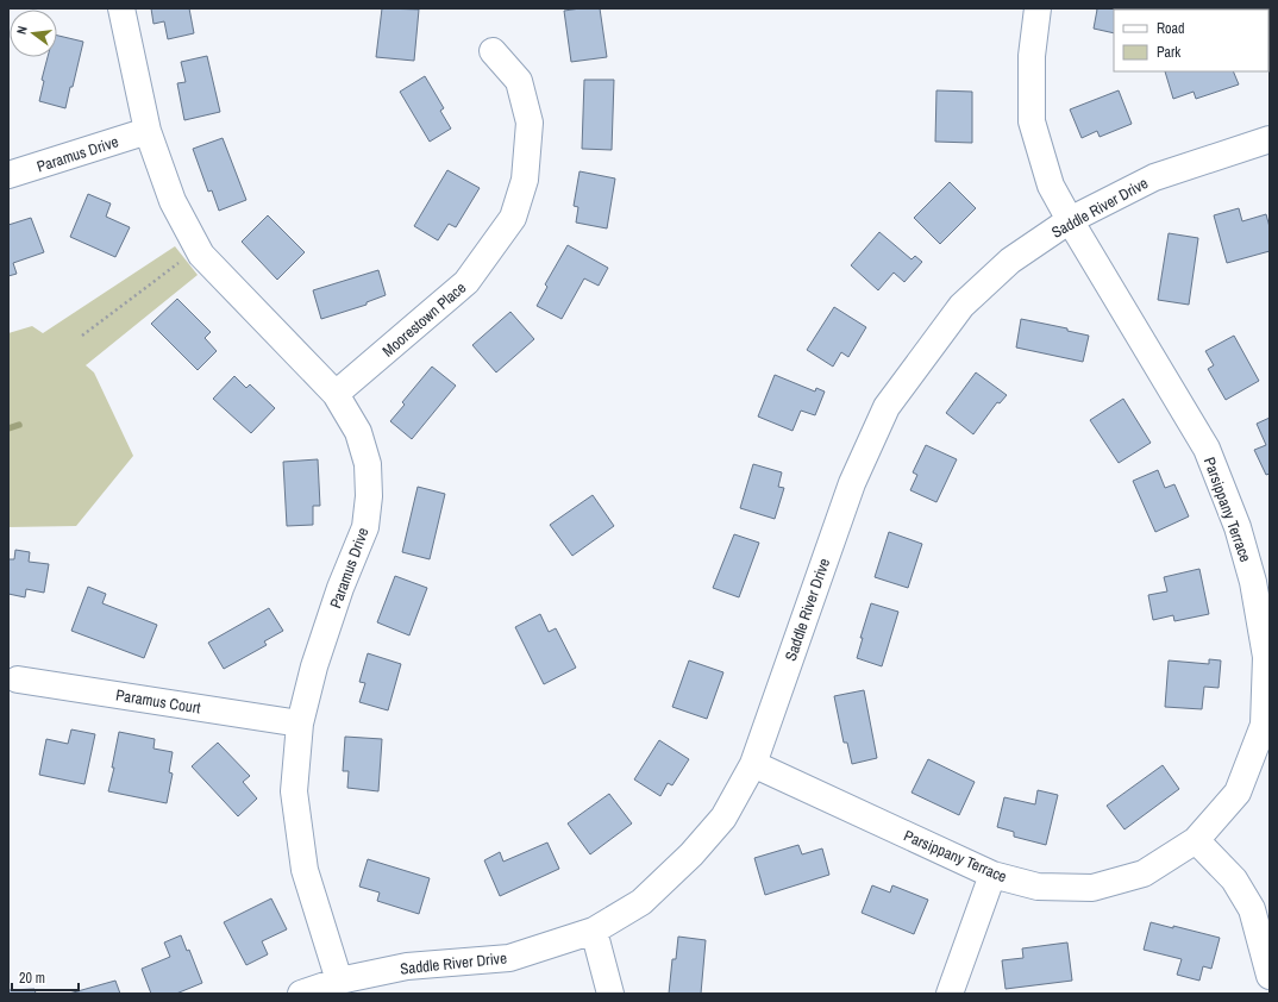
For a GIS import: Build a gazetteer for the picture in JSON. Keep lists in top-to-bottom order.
{
  "streets": {
    "street": [
      "Paramus Drive",
      "Saddle River Drive",
      "Moorestown Place",
      "Parsippany Terrace",
      "Paramus Court"
    ]
  },
  "crossings": [
    ["Paramus Drive", "Saddle River Drive"],
    ["Paramus Drive", "Moorestown Place"],
    ["Paramus Drive", "Paramus Court"],
    ["Saddle River Drive", "Parsippany Terrace"]
  ],
  "legend": ["Road", "Park"],
  "scale_bar": "20 m",
  "north": "left"
}
